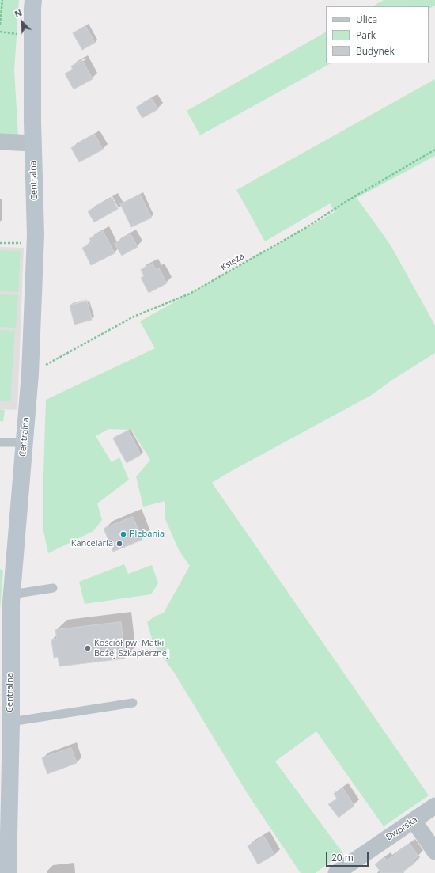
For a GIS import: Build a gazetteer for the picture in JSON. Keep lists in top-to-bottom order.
{
  "streets": {
    "street": ["Centralna", "Dworska"],
    "path": ["Księża"]
  },
  "crossings": [
    ["Centralna", "Księża"]
  ],
  "places": ["Plebania", "Kancelaria", "Kościół pw. Matki Bożej Szkaplerznej"],
  "legend": ["Ulica", "Park", "Budynek"],
  "scale_bar": "20 m",
  "north": "top left"
}
